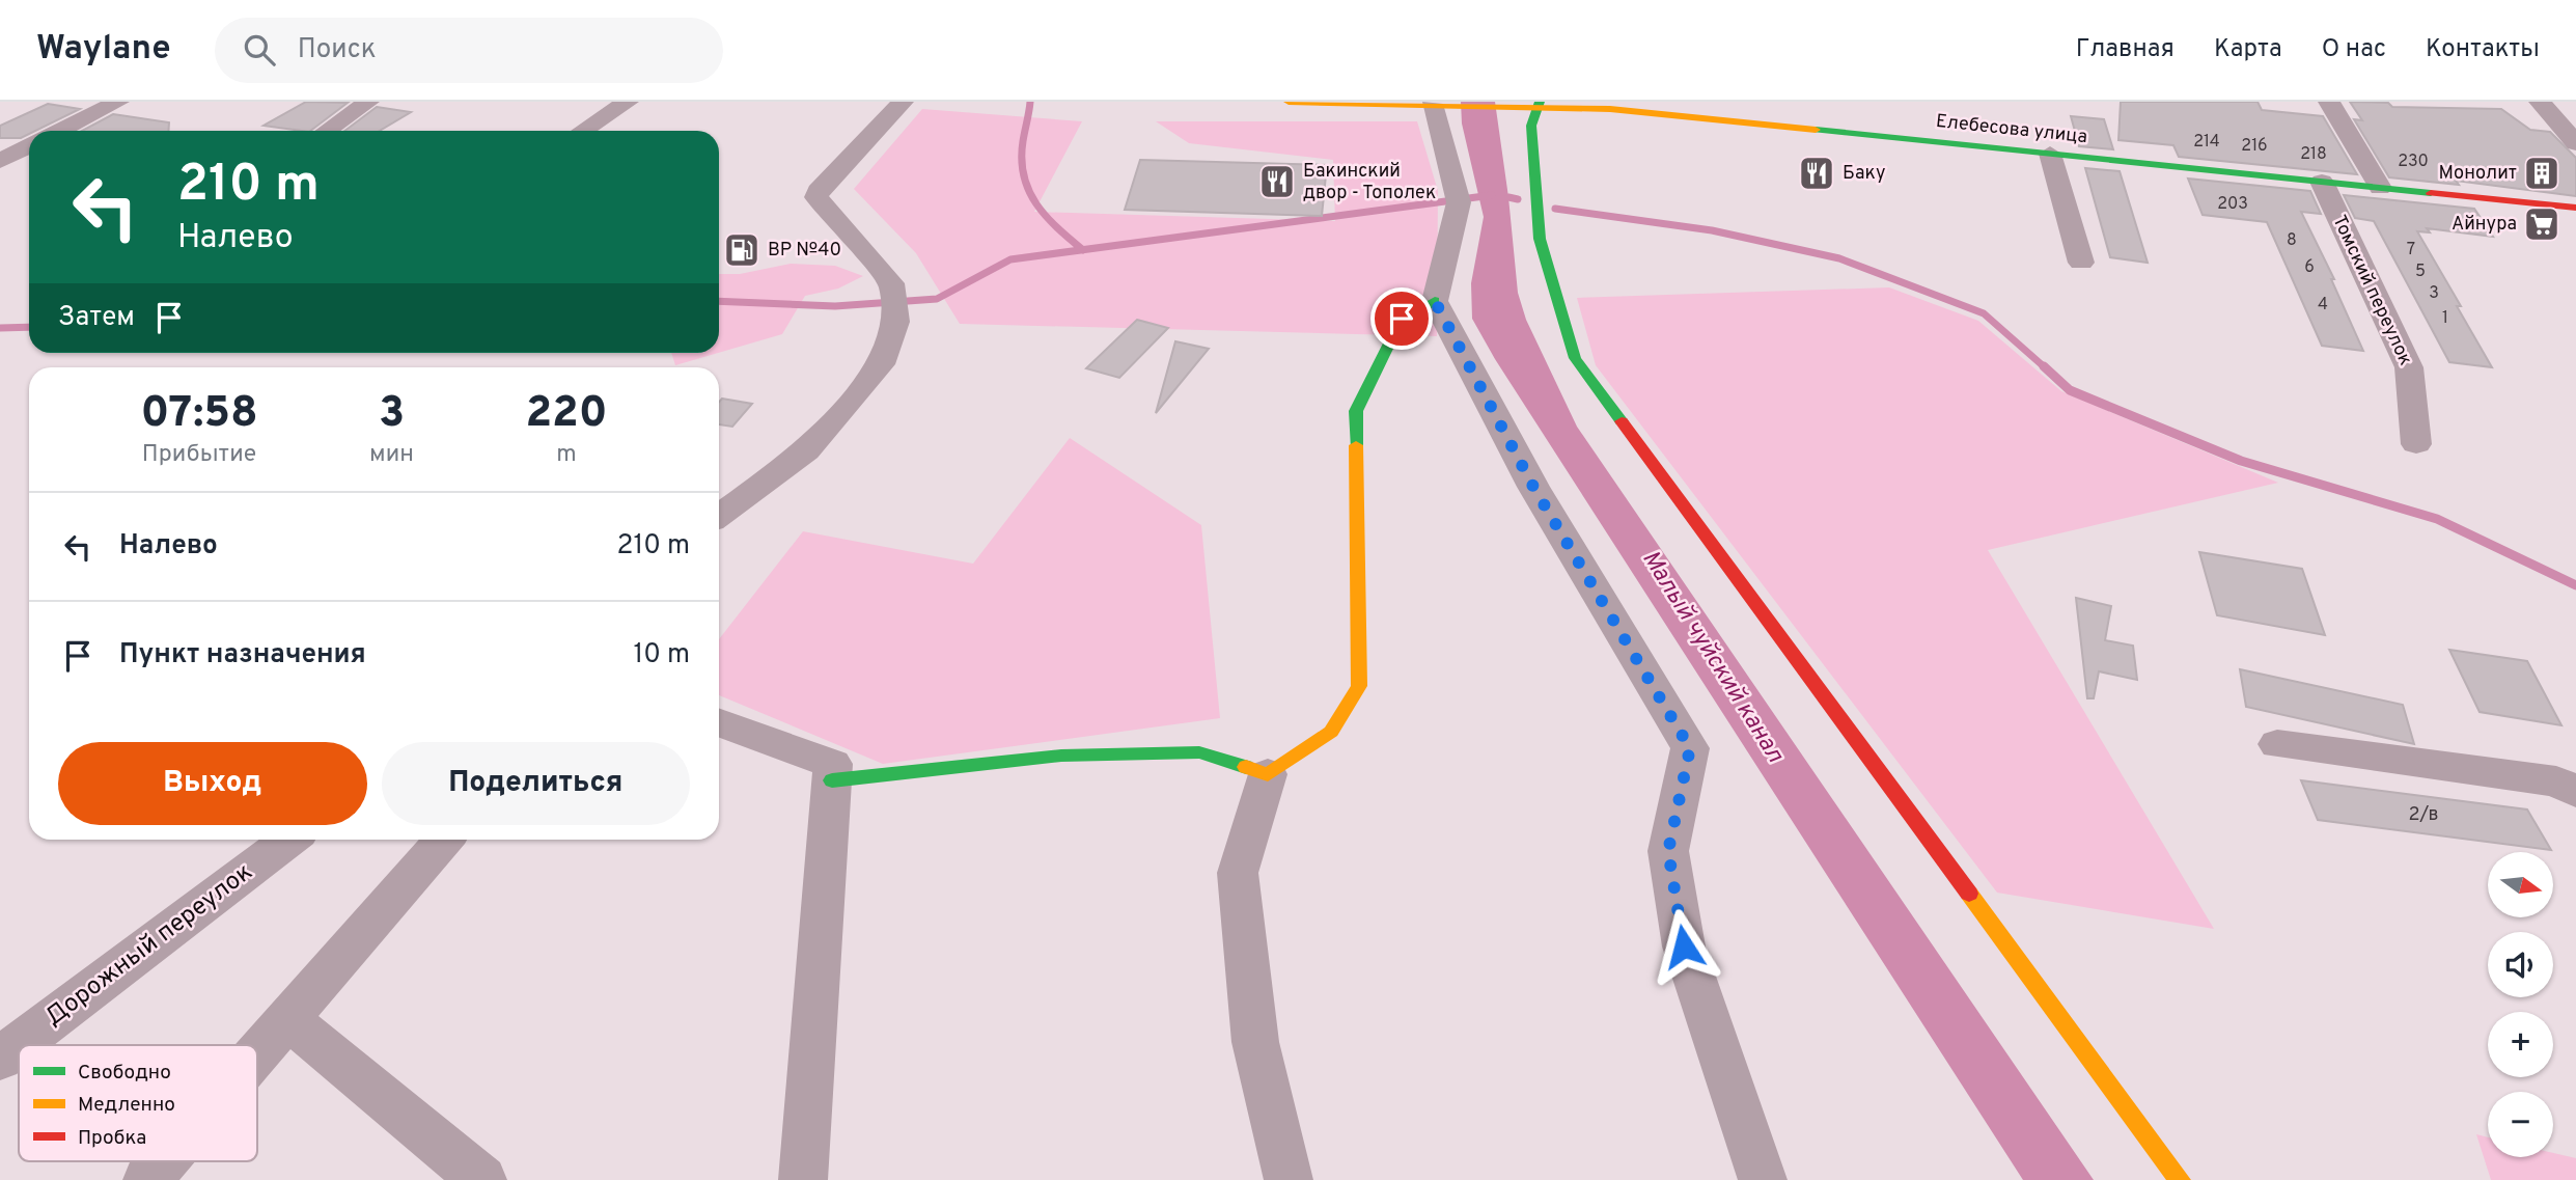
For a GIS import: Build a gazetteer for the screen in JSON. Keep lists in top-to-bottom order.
{
  "streets": {
    "street": ["Елебесова улица", "Томский переулок", "Дорожный переулок"]
  },
  "crossings": [
    ["Елебесова улица", "Томский переулок"]
  ],
  "water": ["Малый чуйский канал"],
  "places": {
    "restaurant": ["Баку", "Бакинский двор - Тополек"],
    "building": ["Монолит"],
    "supermarket": ["Айнура"],
    "fuel station": ["BP №40"]
  },
  "house_numbers": [
    "214",
    "216",
    "218",
    "230",
    "203",
    "8",
    "7",
    "6",
    "5",
    "3",
    "4",
    "1",
    "2/в"
  ],
  "legend": ["Свободно", "Медленно", "Пробка"],
  "north": "right",
  "page": {
    "header": "Waylane",
    "search": "Поиск",
    "nav": [
      "Главная",
      "Карта",
      "О нас",
      "Контакты"
    ],
    "turn": ["210 m", "Налево"],
    "then": "Затем",
    "eta": [
      "07:58",
      "Прибытие",
      "3",
      "мин",
      "220",
      "m"
    ],
    "list": [
      {
        "name": "Налево",
        "value": "210 m"
      },
      {
        "name": "Пункт назначения",
        "value": "10 m"
      }
    ],
    "buttons": ["Выход", "Поделиться"],
    "map_buttons": ["+", "−"]
  }
}
